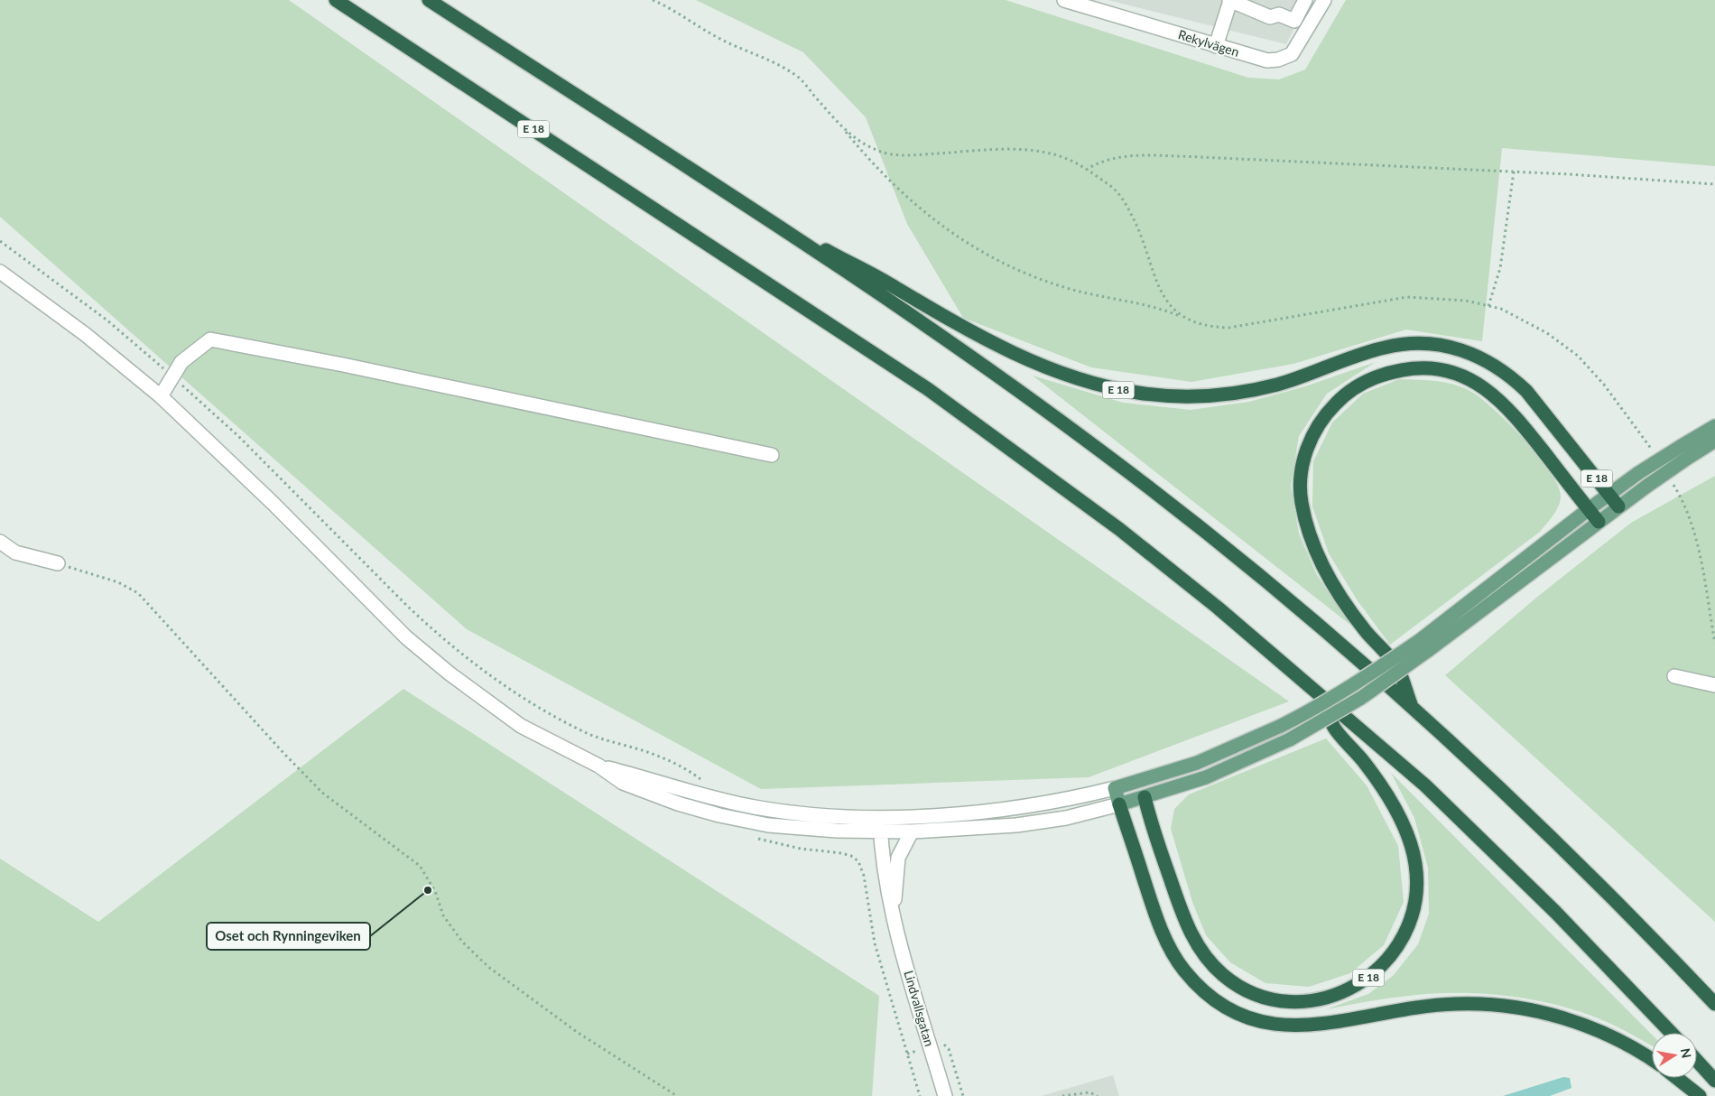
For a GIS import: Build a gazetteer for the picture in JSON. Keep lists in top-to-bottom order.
{
  "streets": {
    "highway": ["E 18"],
    "street": ["Rekylvägen", "Lindvallsgatan"]
  },
  "places": ["Oset och Rynningeviken"],
  "north": "right"
}
